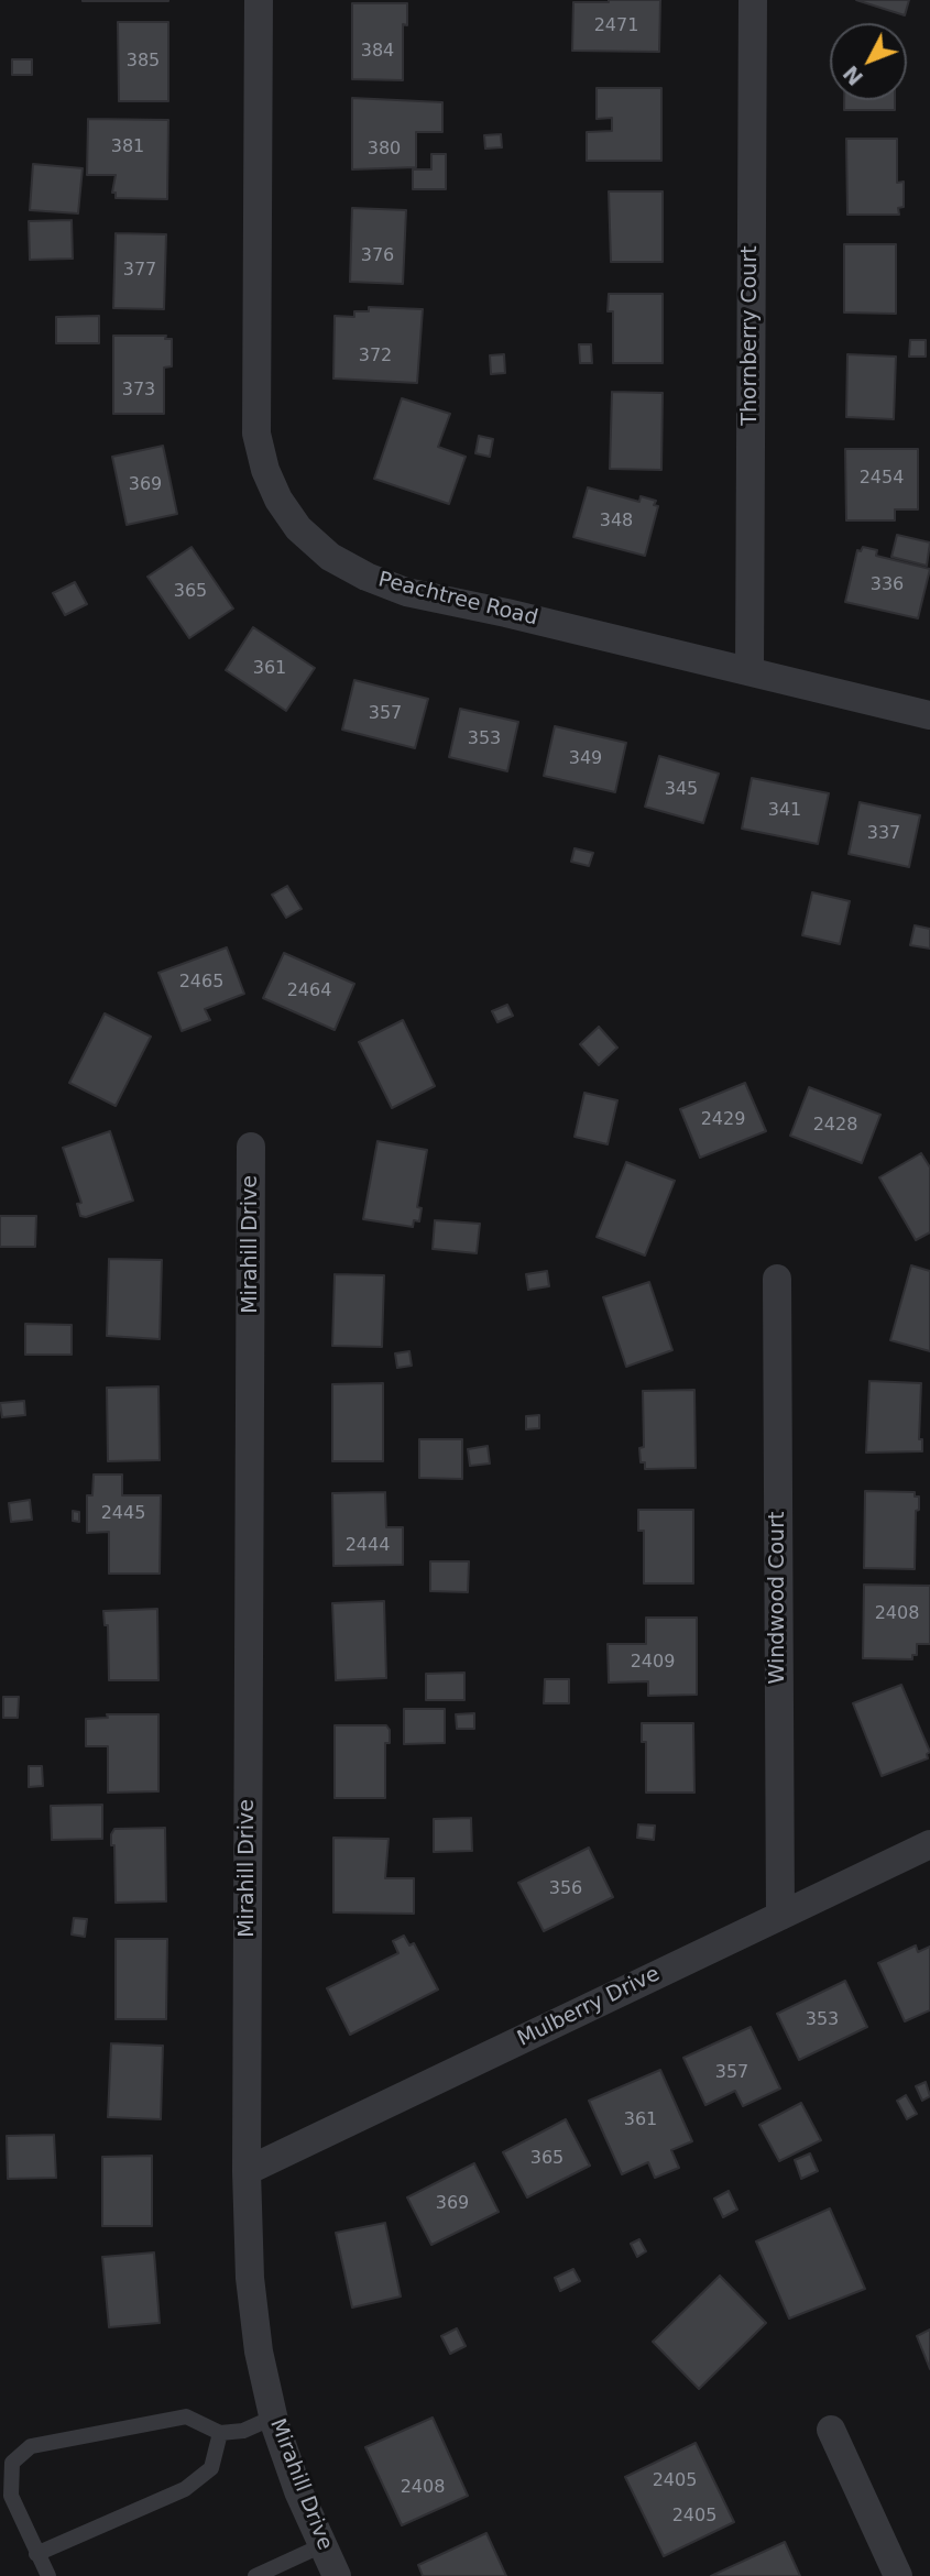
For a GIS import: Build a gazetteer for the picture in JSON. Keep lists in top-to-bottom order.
{
  "streets": {
    "street": [
      "Thornberry Court",
      "Peachtree Road",
      "Mirahill Drive",
      "Windwood Court",
      "Mulberry Drive"
    ]
  },
  "crossings": [
    ["Thornberry Court", "Peachtree Road"],
    ["Mirahill Drive", "Mulberry Drive"],
    ["Windwood Court", "Mulberry Drive"]
  ],
  "house_numbers": [
    "2471",
    "384",
    "385",
    "381",
    "380",
    "376",
    "377",
    "372",
    "373",
    "2454",
    "369",
    "348",
    "336",
    "365",
    "361",
    "357",
    "353",
    "349",
    "345",
    "341",
    "337",
    "2465",
    "2464",
    "2429",
    "2428",
    "2445",
    "2444",
    "2408",
    "2409",
    "356",
    "353",
    "357",
    "361",
    "365",
    "369",
    "2405",
    "2408",
    "2405"
  ],
  "north": "bottom left"
}
